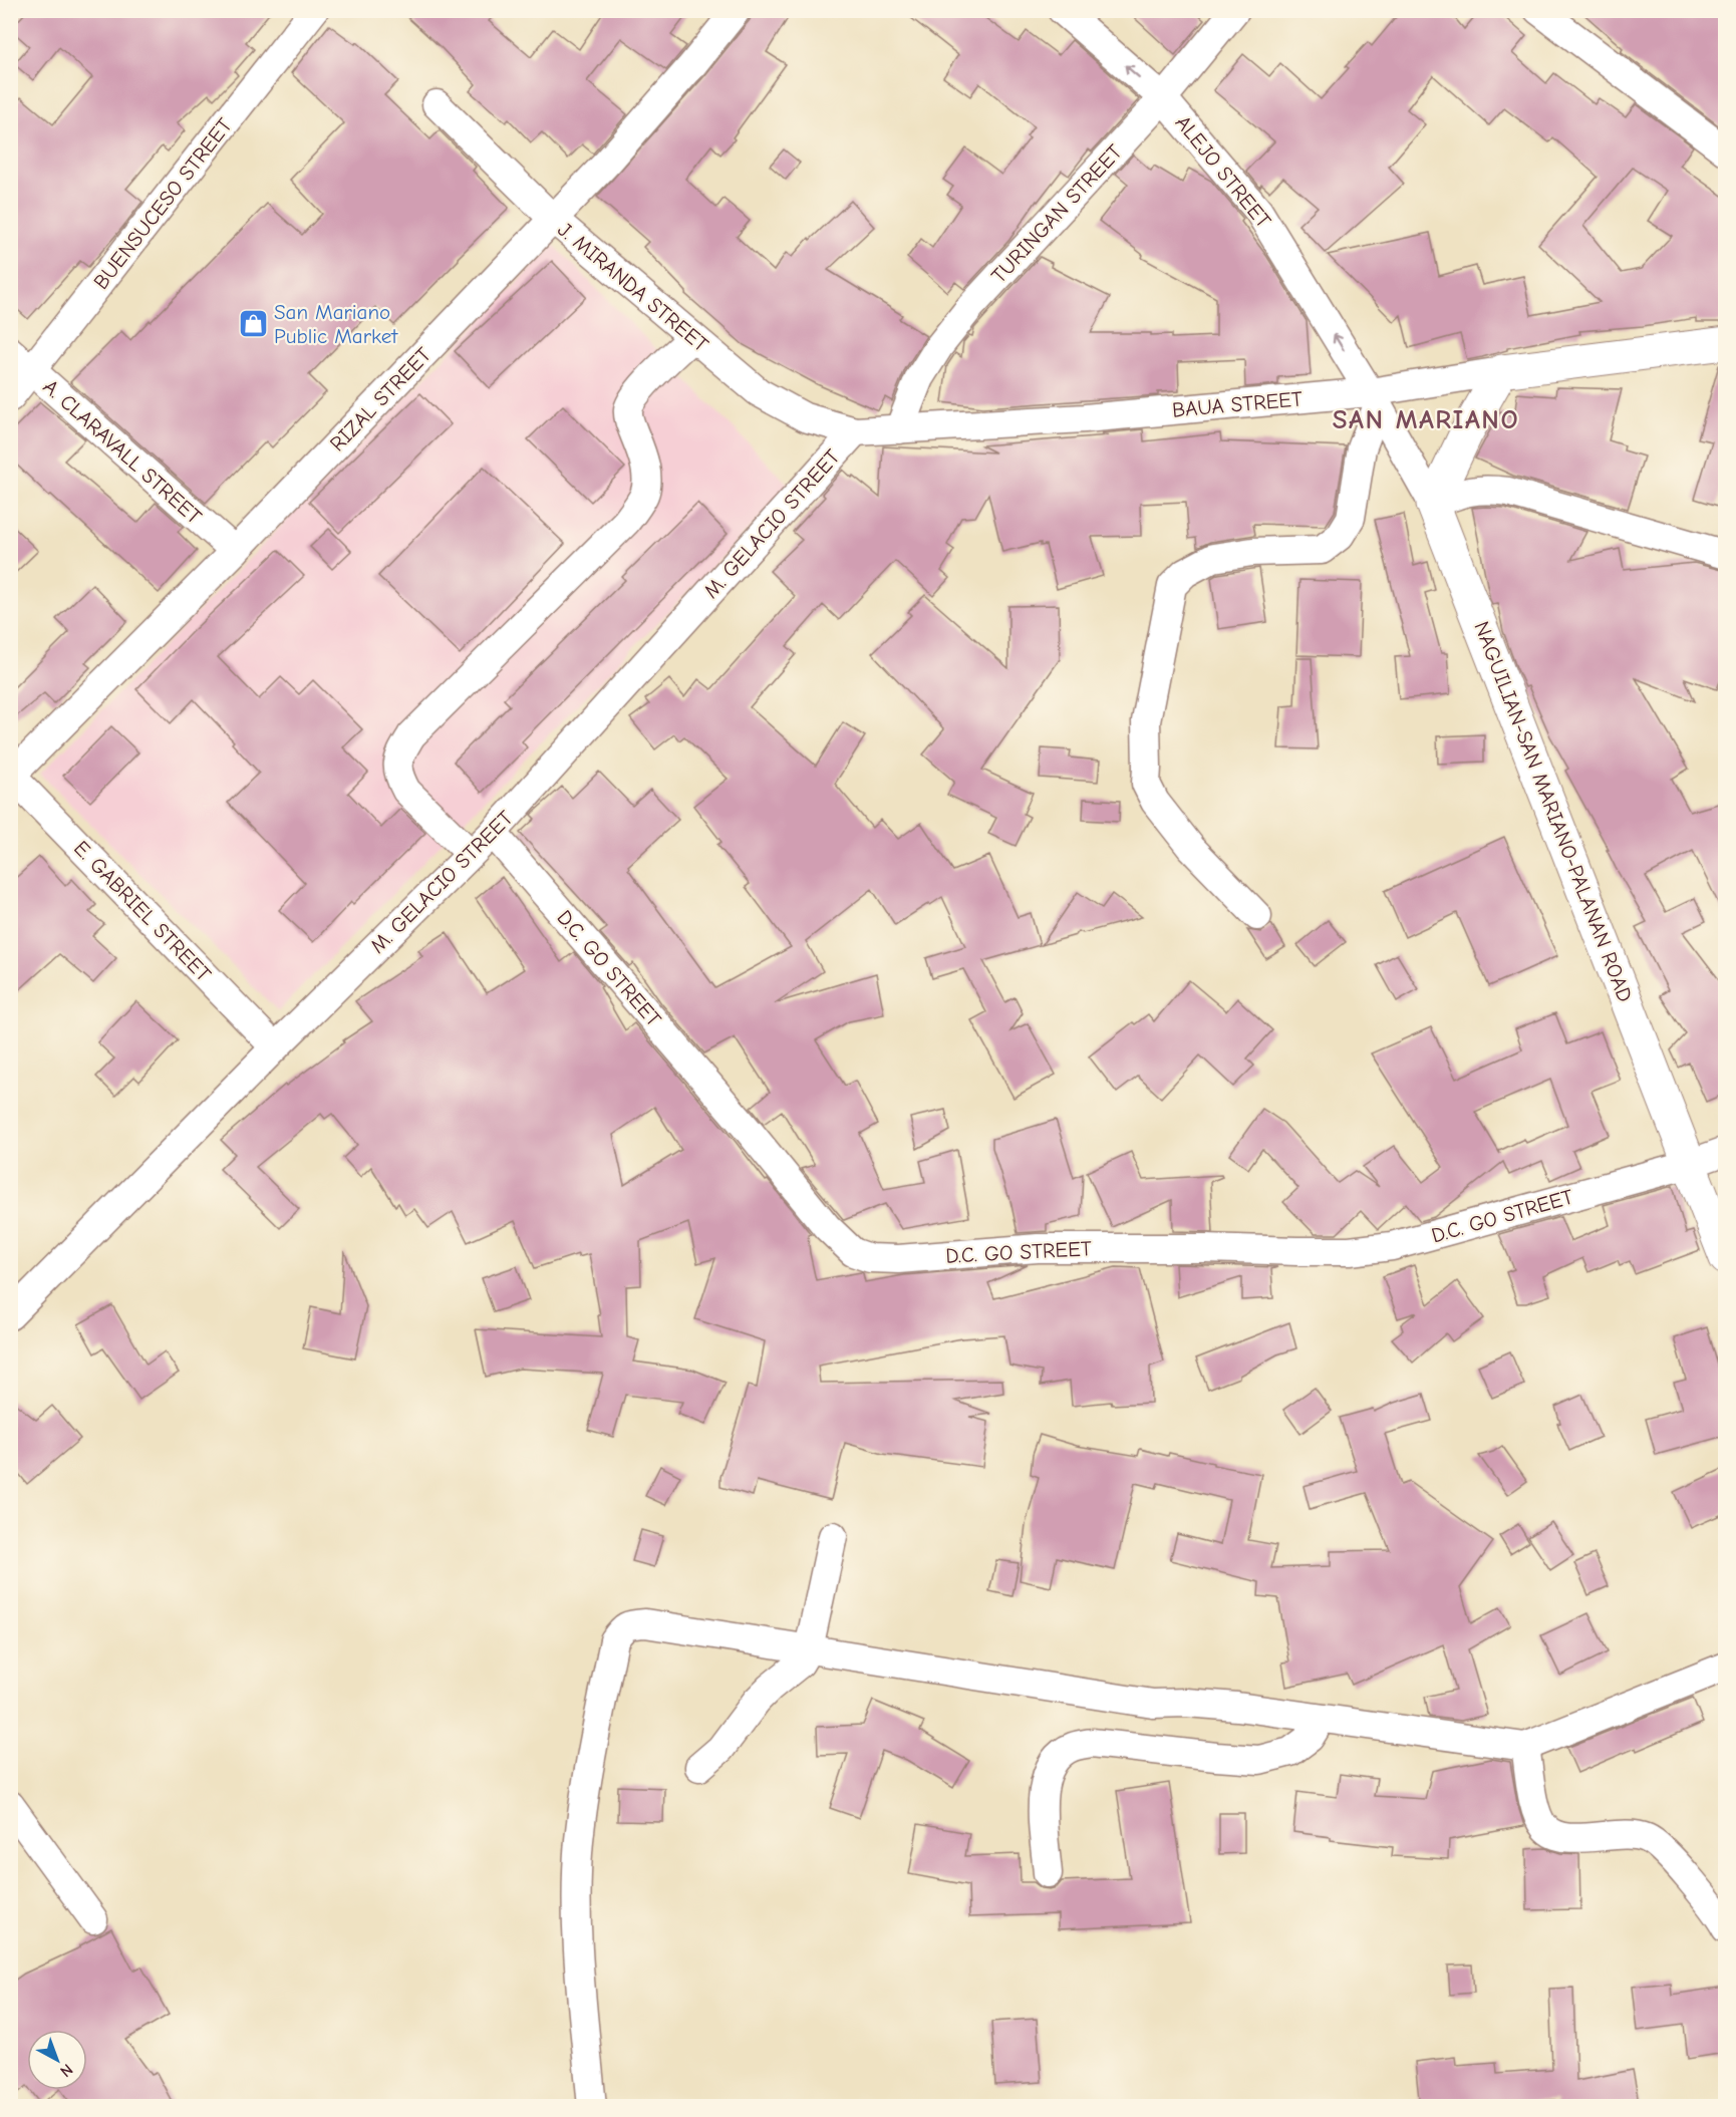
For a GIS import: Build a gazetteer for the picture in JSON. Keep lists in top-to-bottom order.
{
  "streets": {
    "main road": ["BAUA STREET", "NAGUILIAN-SAN MARIANO-PALANAN ROAD"],
    "street": [
      "ALEJO STREET",
      "BUENSUCESO STREET",
      "TURINGAN STREET",
      "J. MIRANDA STREET",
      "RIZAL STREET",
      "A. CLARAVALL STREET",
      "M. GELACIO STREET",
      "E. GABRIEL STREET",
      "D.C. GO STREET"
    ]
  },
  "crossings": [
    ["ALEJO STREET", "TURINGAN STREET"],
    ["ALEJO STREET", "BAUA STREET"],
    ["ALEJO STREET", "NAGUILIAN-SAN MARIANO-PALANAN ROAD"],
    ["BUENSUCESO STREET", "A. CLARAVALL STREET"],
    ["TURINGAN STREET", "BAUA STREET"],
    ["J. MIRANDA STREET", "RIZAL STREET"],
    ["J. MIRANDA STREET", "BAUA STREET"],
    ["J. MIRANDA STREET", "M. GELACIO STREET"],
    ["RIZAL STREET", "A. CLARAVALL STREET"],
    ["RIZAL STREET", "E. GABRIEL STREET"],
    ["BAUA STREET", "M. GELACIO STREET"],
    ["M. GELACIO STREET", "E. GABRIEL STREET"],
    ["M. GELACIO STREET", "D.C. GO STREET"],
    ["NAGUILIAN-SAN MARIANO-PALANAN ROAD", "D.C. GO STREET"]
  ],
  "one_way": ["ALEJO STREET"],
  "districts": ["SAN MARIANO"],
  "places": {
    "shop": ["San Mariano Public Market"]
  },
  "north": "bottom right"
}
